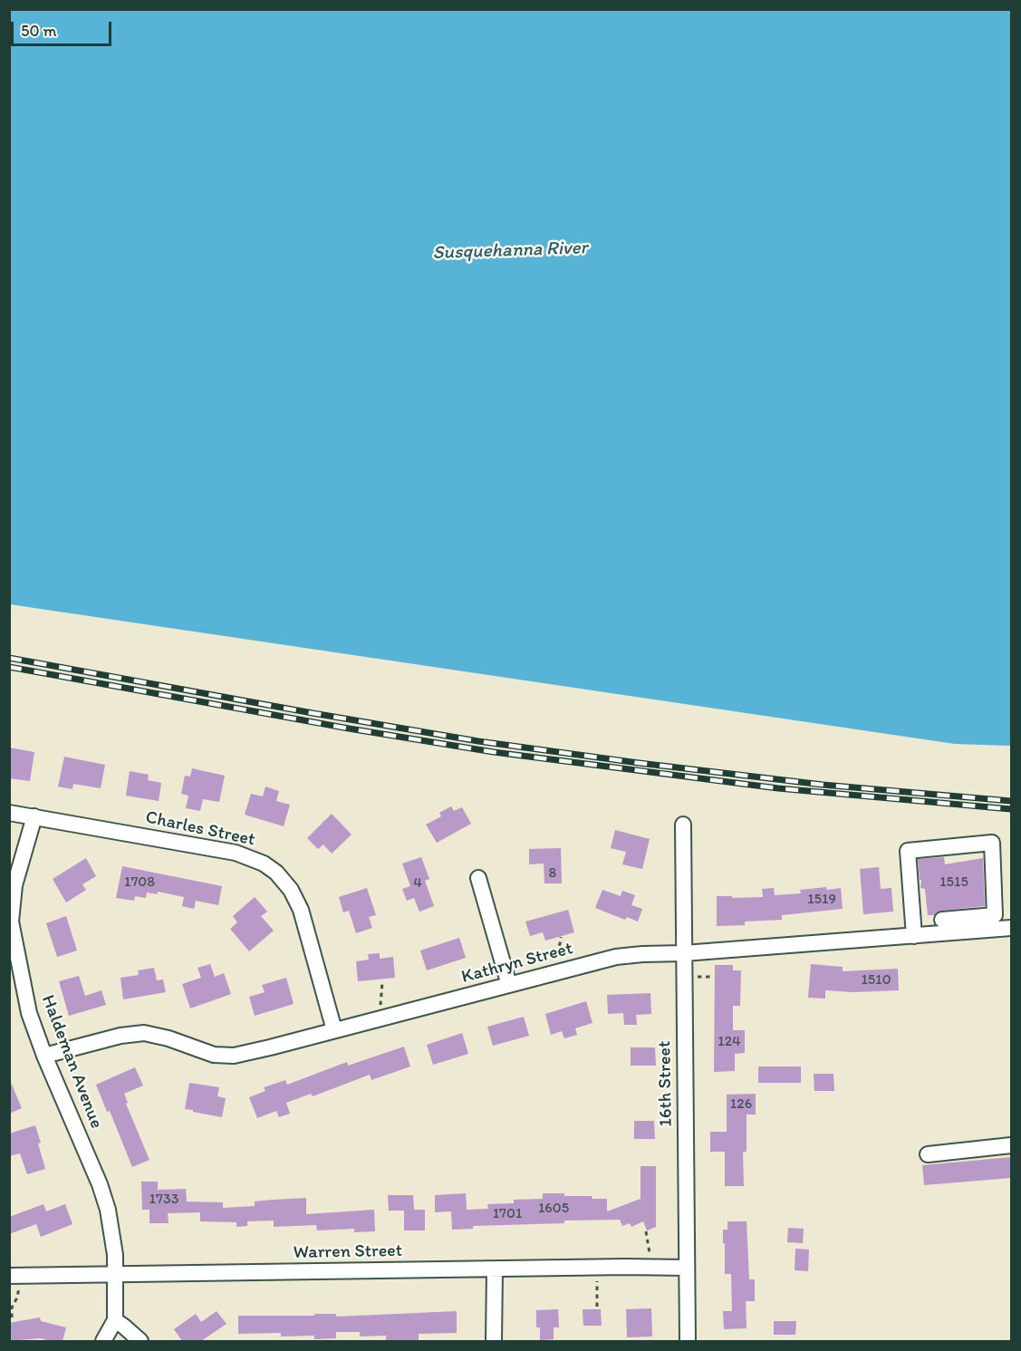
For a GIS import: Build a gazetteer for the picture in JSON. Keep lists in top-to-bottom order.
{
  "streets": {
    "street": [
      "Charles Street",
      "Kathryn Street",
      "Haldeman Avenue",
      "16th Street",
      "Warren Street"
    ]
  },
  "crossings": [
    ["Charles Street", "Kathryn Street"],
    ["Charles Street", "Haldeman Avenue"],
    ["Kathryn Street", "Haldeman Avenue"],
    ["Kathryn Street", "16th Street"],
    ["Haldeman Avenue", "Warren Street"],
    ["16th Street", "Warren Street"]
  ],
  "water": ["Susquehanna River"],
  "house_numbers": [
    "8",
    "1708",
    "1515",
    "4",
    "1519",
    "1510",
    "124",
    "126",
    "1733",
    "1605",
    "1701"
  ],
  "scale_bar": "50 m"
}
